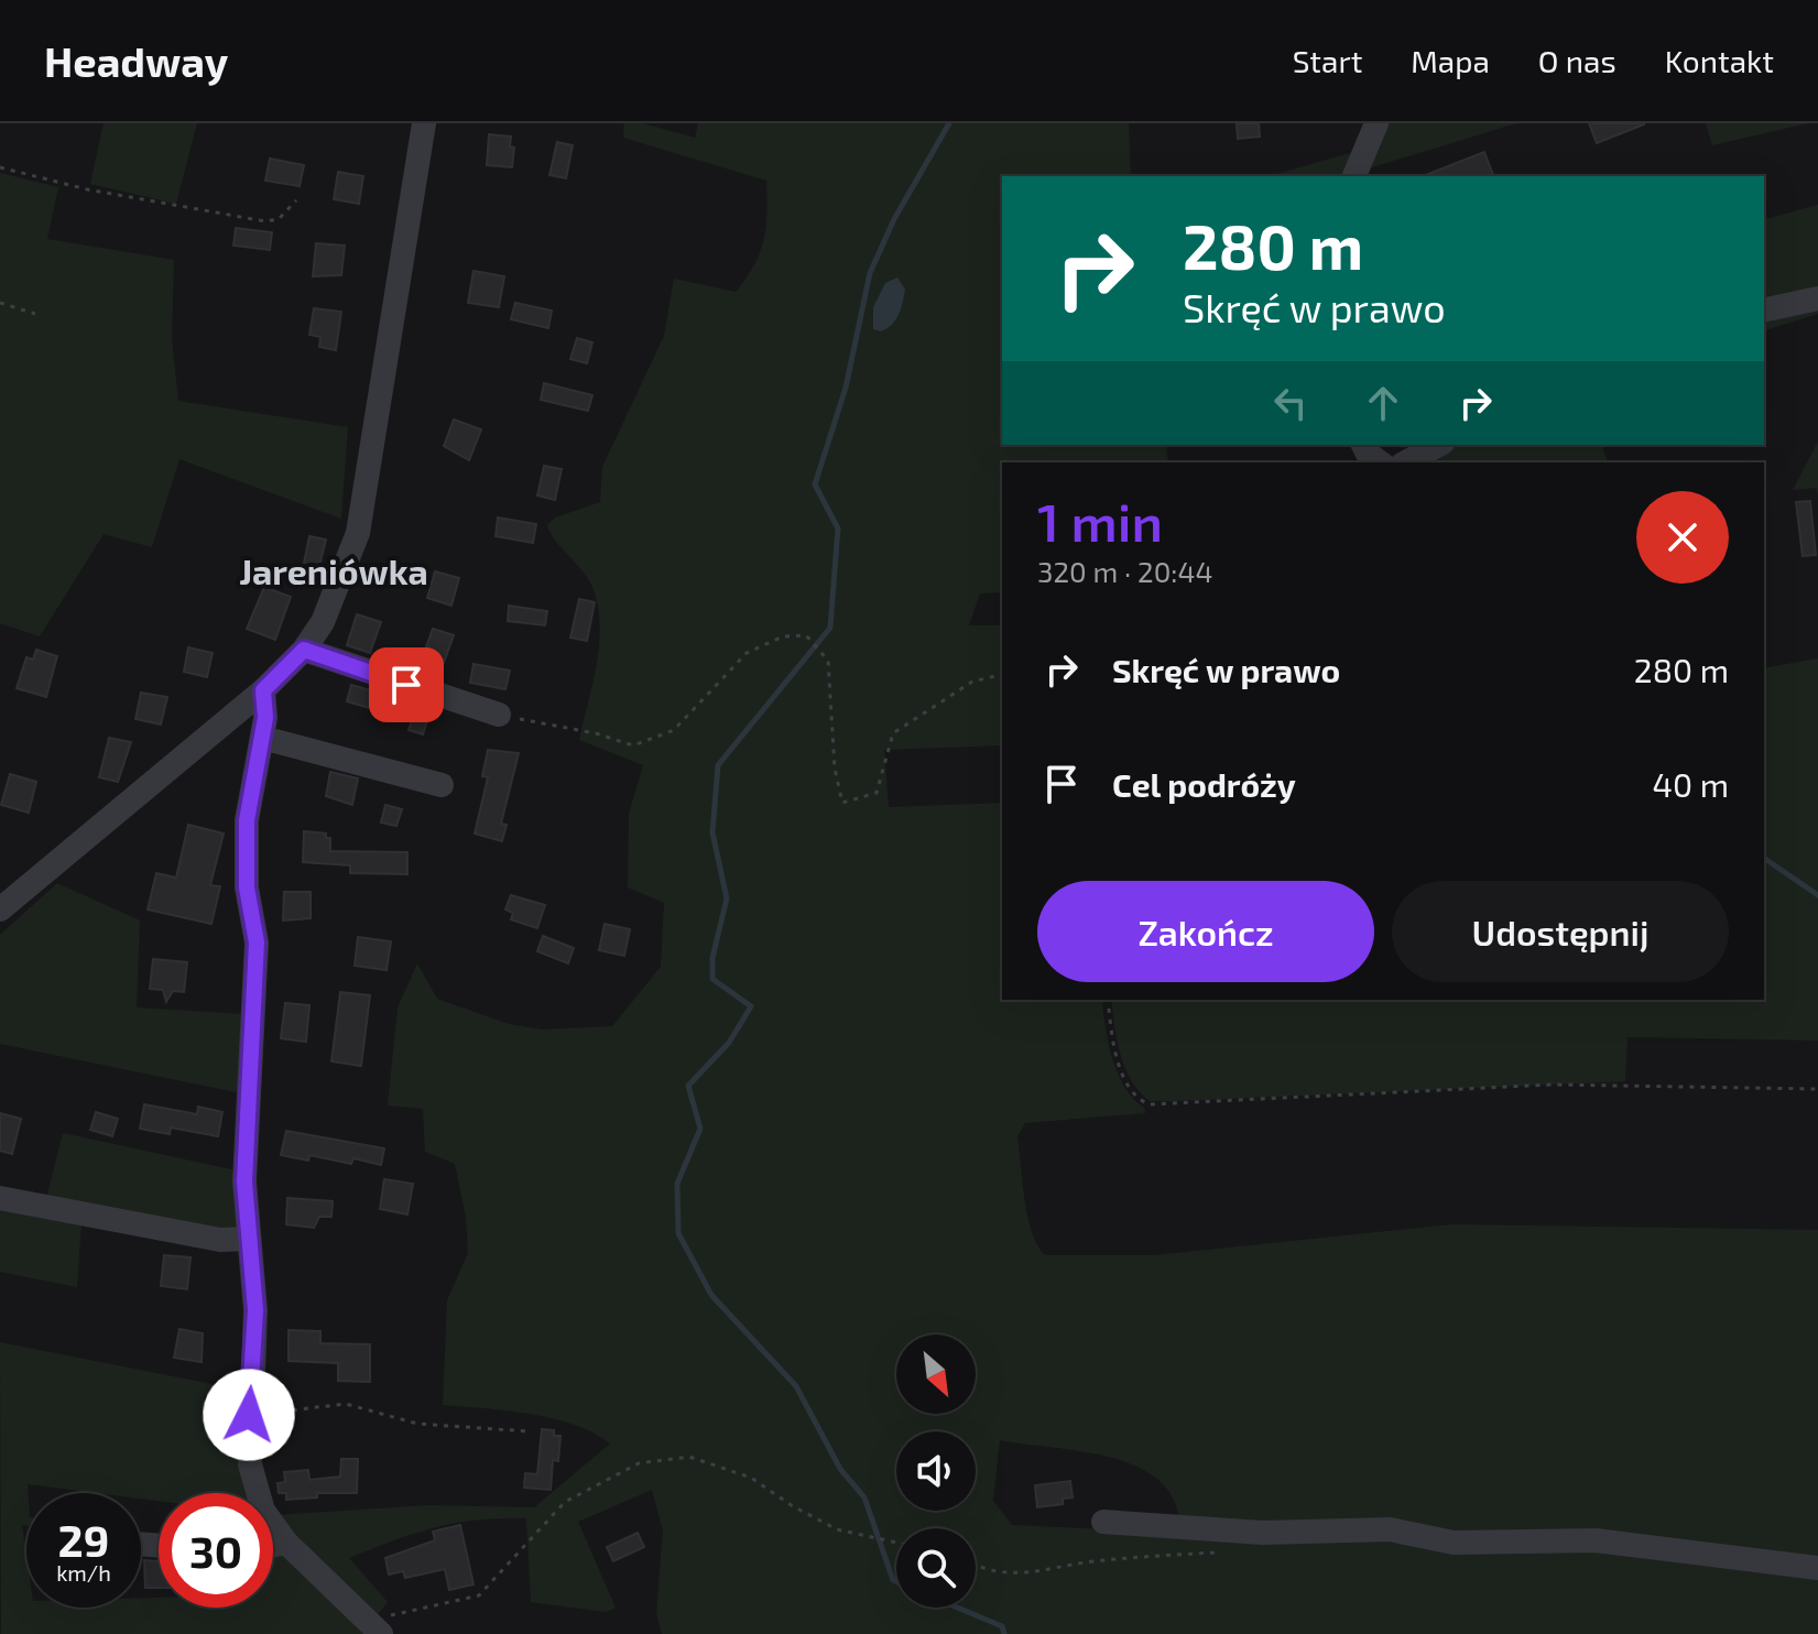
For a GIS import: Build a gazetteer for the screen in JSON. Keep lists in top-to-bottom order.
{
  "districts": ["Jareniówka"],
  "north": "bottom right",
  "page": {
    "header": "Headway",
    "nav": [
      "Start",
      "Mapa",
      "O nas",
      "Kontakt"
    ],
    "turn": ["280 m", "Skręć w prawo"],
    "heading": ["1 min", "320 m · 20:44"],
    "list": [
      {
        "name": "Skręć w prawo",
        "value": "280 m"
      },
      {
        "name": "Cel podróży",
        "value": "40 m"
      }
    ],
    "buttons": ["Zakończ", "Udostępnij"],
    "speed": "29 km/h",
    "limit": "30"
  }
}
